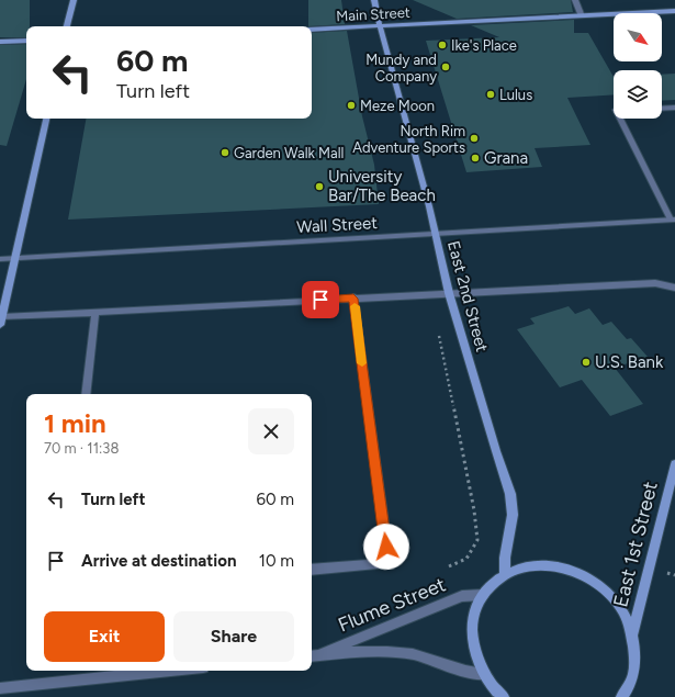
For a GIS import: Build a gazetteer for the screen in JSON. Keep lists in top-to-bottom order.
{
  "streets": {
    "street": [
      "Main Street",
      "Wall Street",
      "East 2nd Street",
      "East 1st Street",
      "Flume Street"
    ]
  },
  "crossings": [
    ["Main Street", "East 2nd Street"],
    ["Wall Street", "East 2nd Street"]
  ],
  "places": [
    "Ike's Place",
    "Mundy and Company",
    "Lulus",
    "Meze Moon",
    "North Rim Adventure Sports",
    "Garden Walk Mall",
    "Grana",
    "University Bar/The Beach",
    "U.S. Bank"
  ],
  "north": "bottom right",
  "page": {
    "turn": ["60 m", "Turn left"],
    "heading": ["1 min", "70 m · 11:38"],
    "list": [
      {
        "name": "Turn left",
        "value": "60 m"
      },
      {
        "name": "Arrive at destination",
        "value": "10 m"
      }
    ],
    "buttons": ["Exit", "Share"]
  }
}
